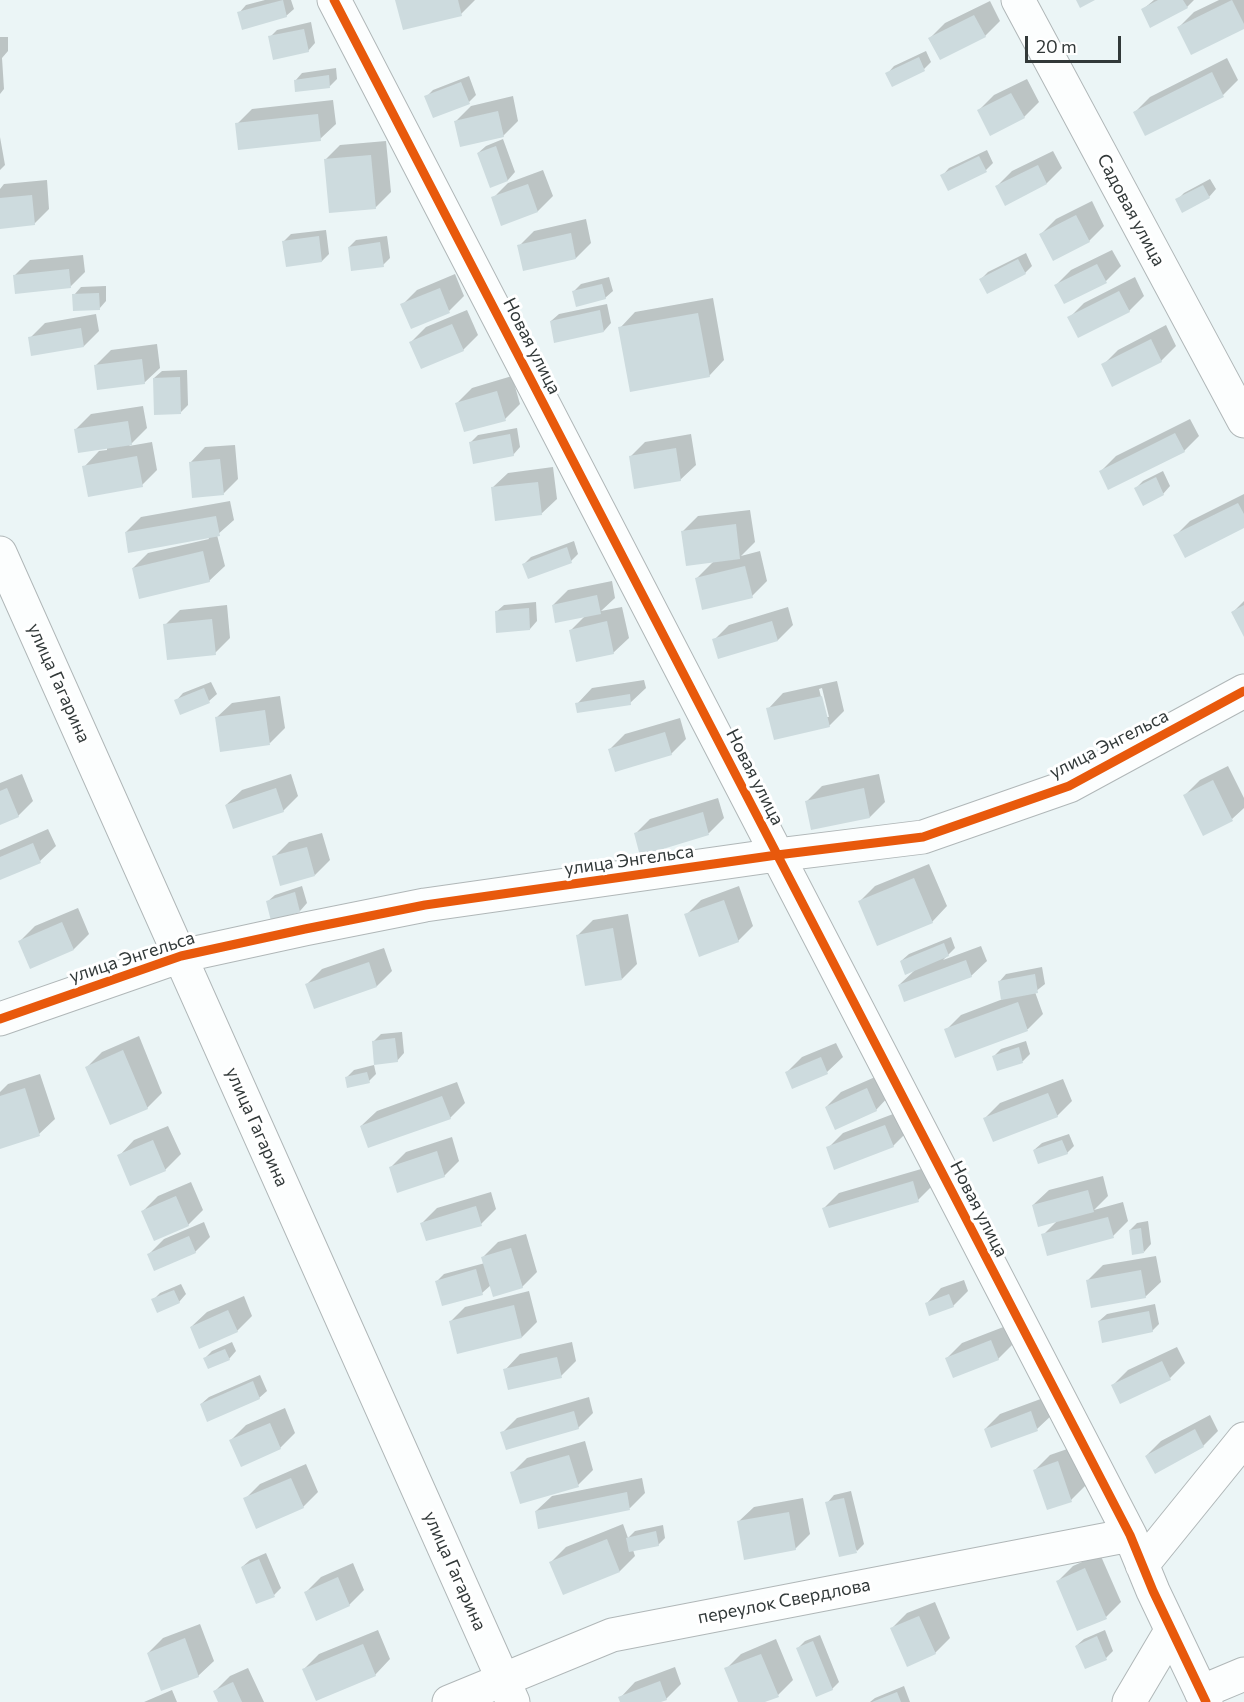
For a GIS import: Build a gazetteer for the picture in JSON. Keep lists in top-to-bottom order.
{
  "streets": {
    "street": [
      "Садовая улица",
      "Новая улица",
      "улица Гагарина",
      "улица Энгельса",
      "переулок Свердлова"
    ]
  },
  "crossings": [
    ["Новая улица", "улица Энгельса"],
    ["Новая улица", "переулок Свердлова"],
    ["улица Гагарина", "улица Энгельса"],
    ["улица Гагарина", "переулок Свердлова"]
  ],
  "scale_bar": "20 m"
}
